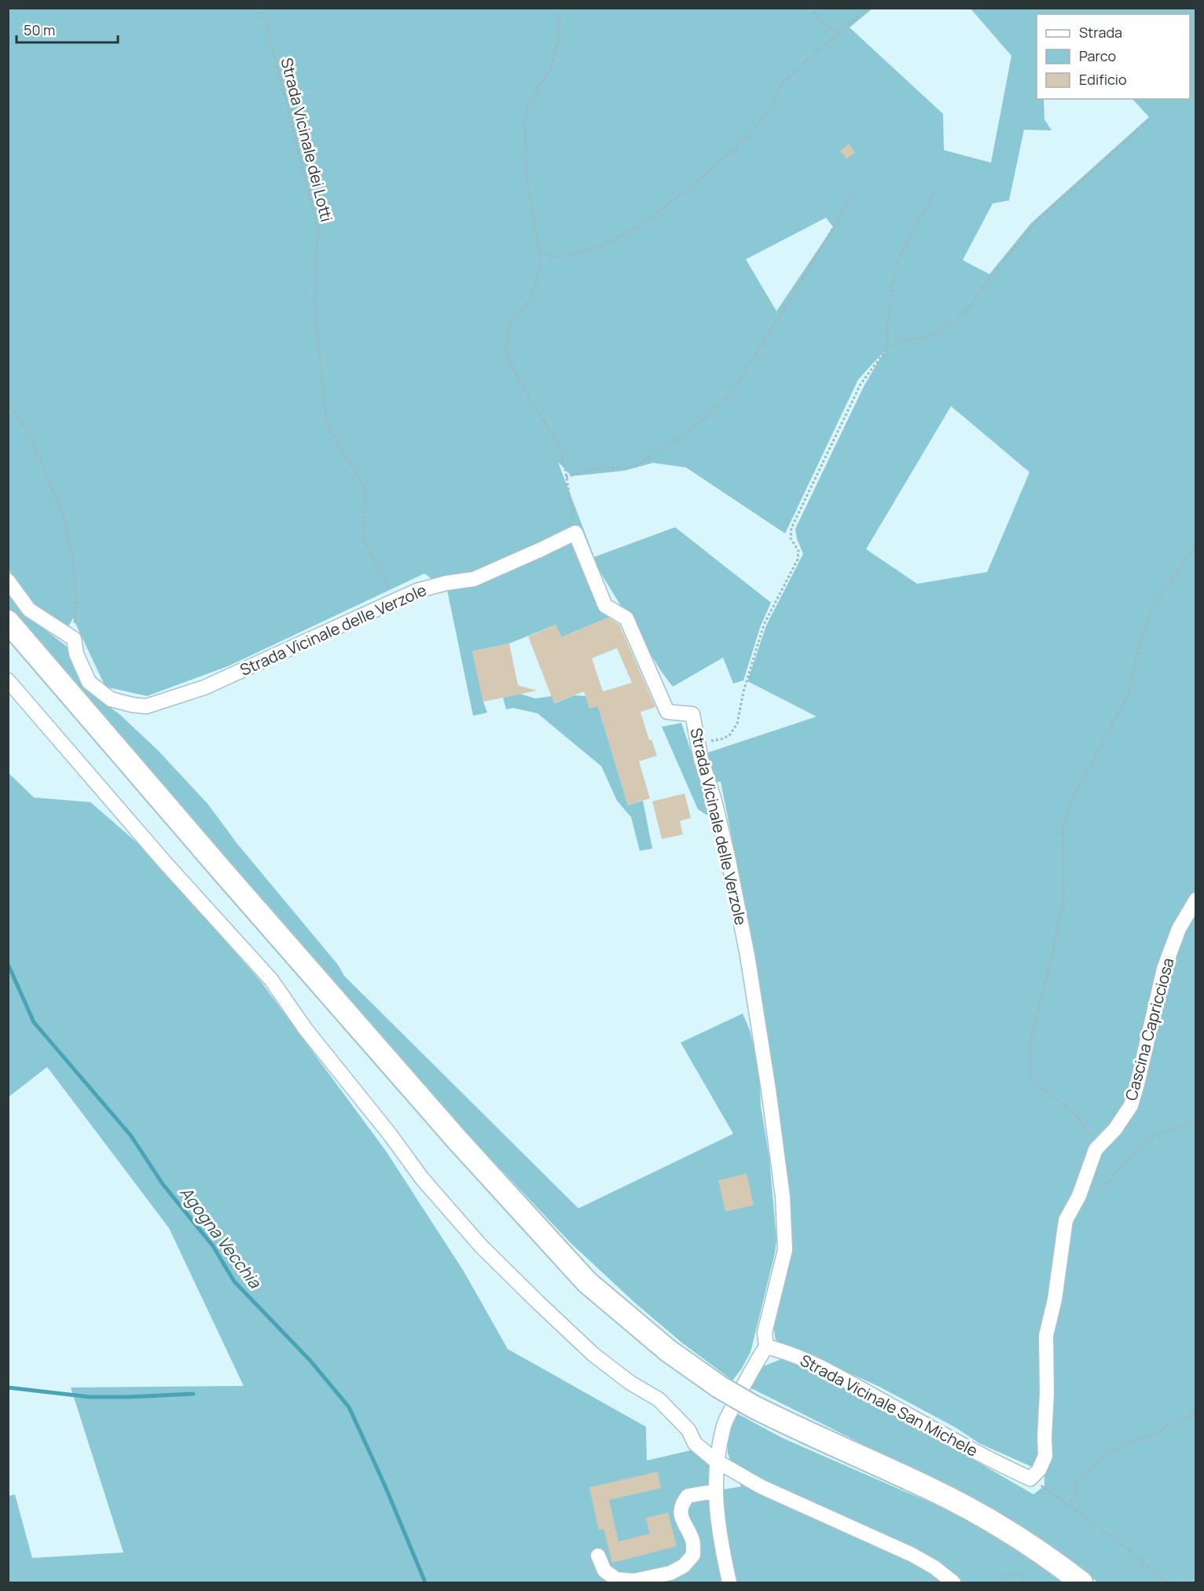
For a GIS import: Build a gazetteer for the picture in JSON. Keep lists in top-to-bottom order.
{
  "streets": {
    "street": ["Strada Vicinale delle Verzole", "Cascina Capricciosa", "Strada Vicinale San Michele"],
    "path": ["Strada Vicinale dei Lotti"]
  },
  "crossings": [
    ["Strada Vicinale dei Lotti", "Strada Vicinale delle Verzole"],
    ["Strada Vicinale delle Verzole", "Strada Vicinale San Michele"],
    ["Cascina Capricciosa", "Strada Vicinale San Michele"]
  ],
  "water": ["Agogna Vecchia"],
  "legend": ["Strada", "Parco", "Edificio"],
  "scale_bar": "50 m"
}
